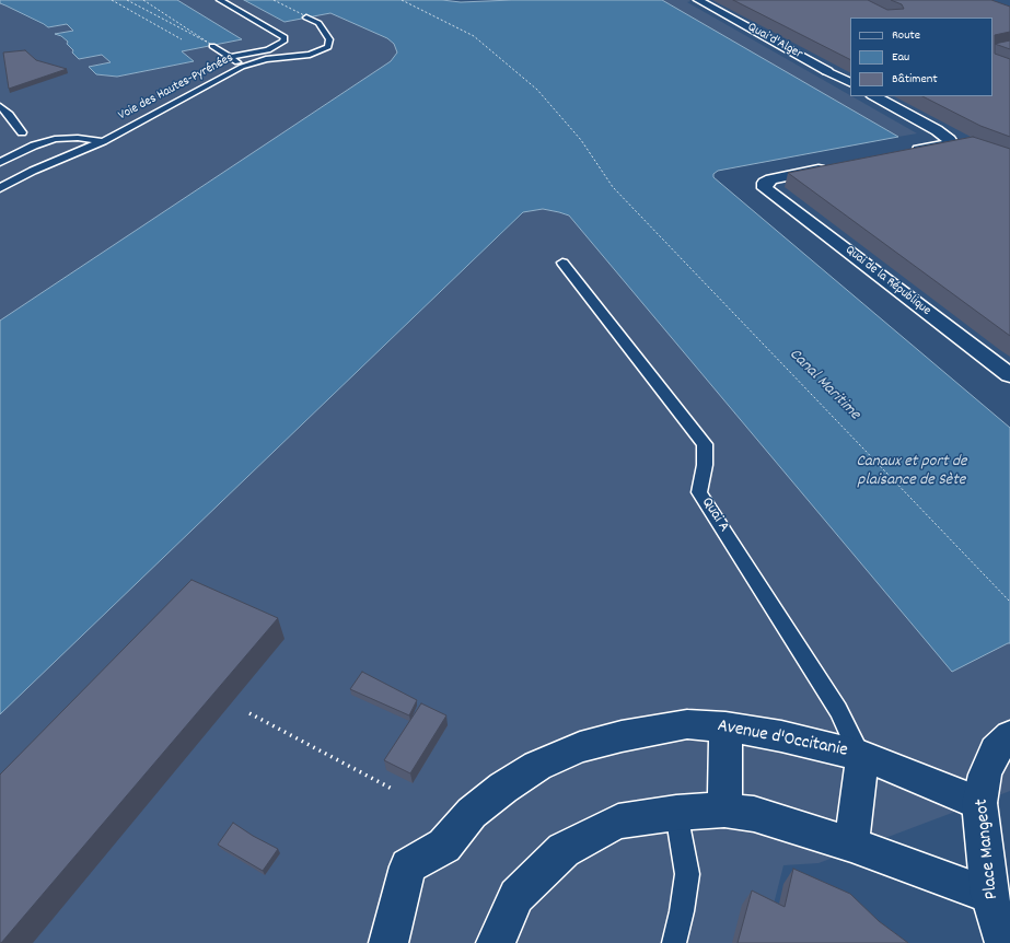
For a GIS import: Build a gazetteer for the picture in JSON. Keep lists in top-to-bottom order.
{
  "streets": {
    "street": [
      "Quai d'Alger",
      "Quai de la République",
      "Avenue d'Occitanie",
      "Place Mangeot"
    ],
    "lane": ["Voie des Hautes-Pyrénées", "Quai A"]
  },
  "crossings": [
    ["Quai A", "Avenue d'Occitanie"],
    ["Avenue d'Occitanie", "Place Mangeot"]
  ],
  "water": ["Canal Maritime", "Canaux et port de plaisance de Sète"],
  "legend": ["Route", "Eau", "Bâtiment"]
}
